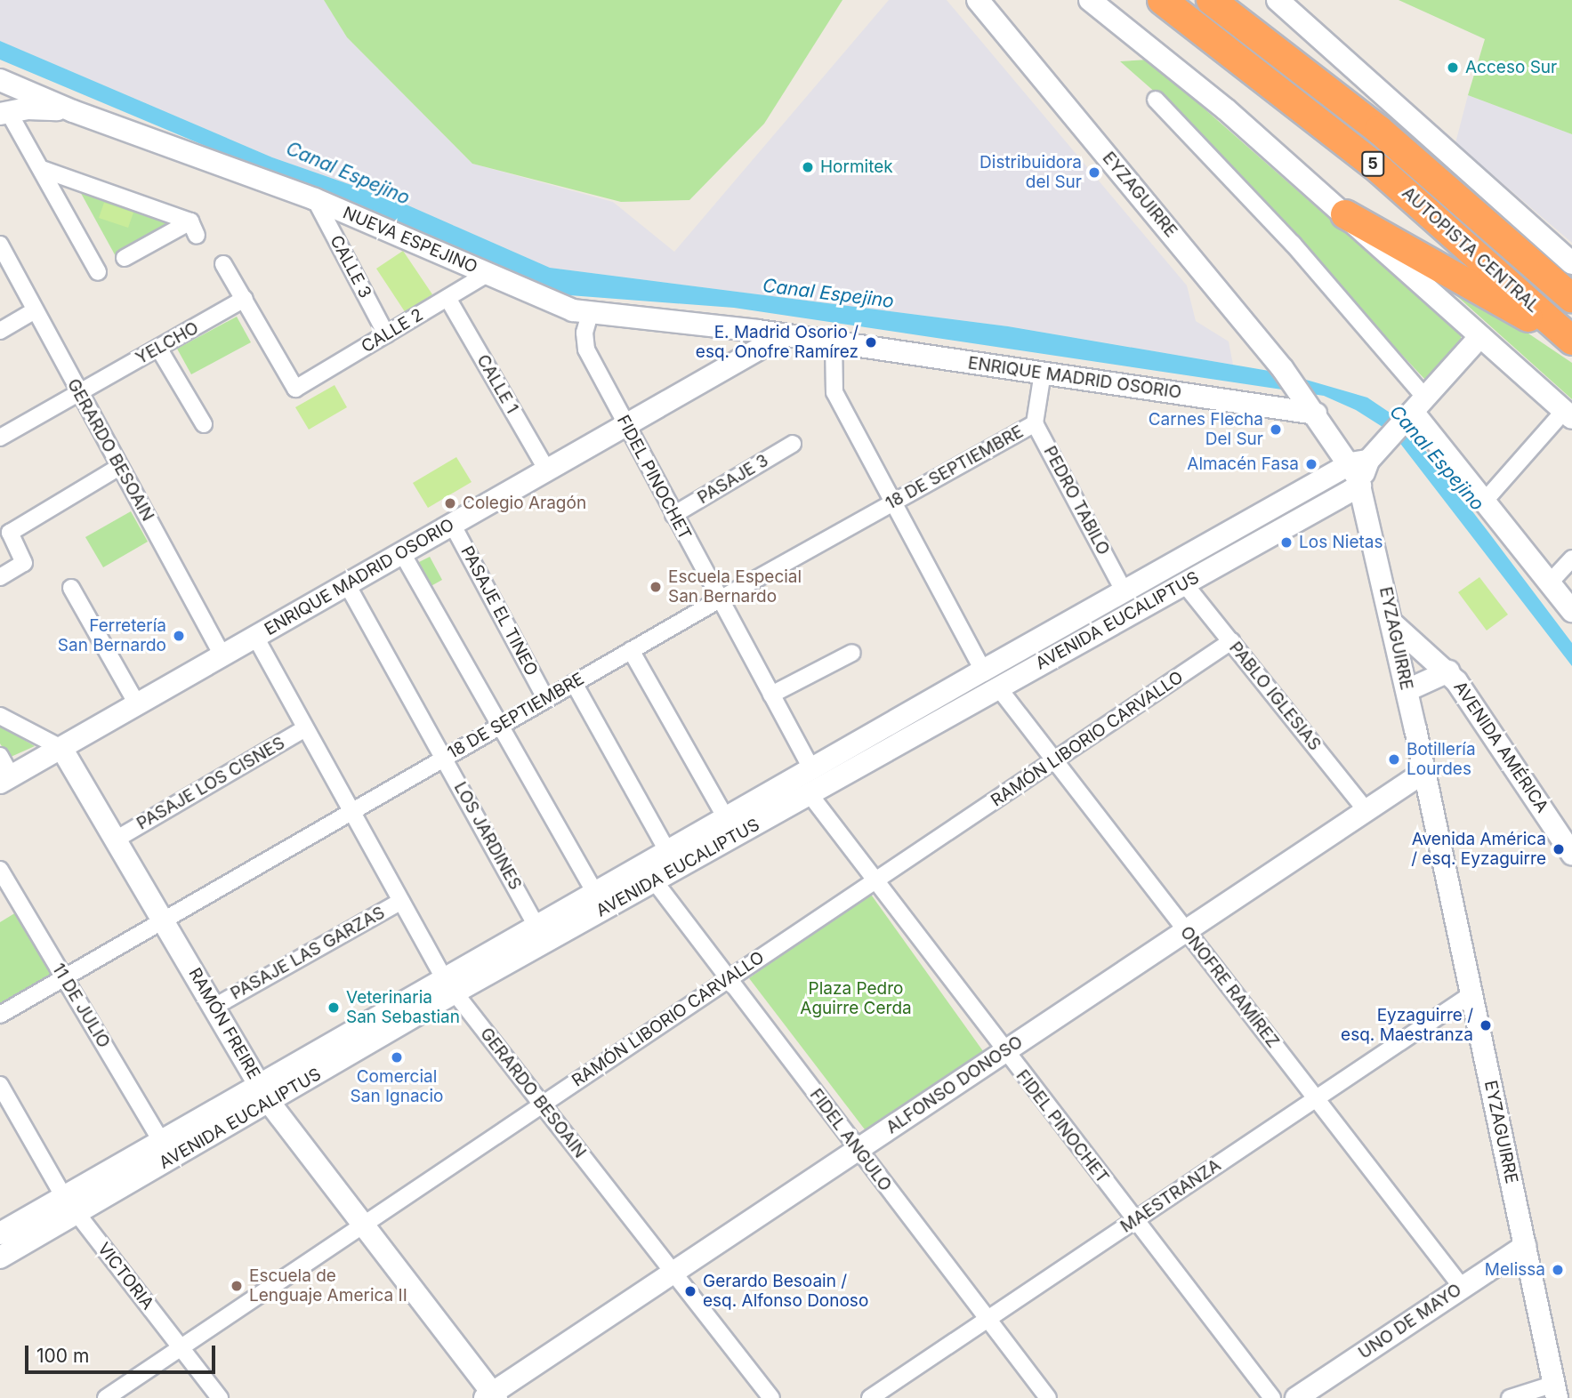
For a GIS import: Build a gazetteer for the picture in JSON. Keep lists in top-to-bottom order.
{
  "streets": {
    "highway": ["5", "AUTOPISTA CENTRAL"],
    "main road": [
      "EYZAGUIRRE",
      "NUEVA ESPEJINO",
      "ENRIQUE MADRID OSORIO",
      "AVENIDA EUCALIPTUS",
      "AVENIDA AMÉRICA",
      "RAMÓN FREIRE",
      "ALFONSO DONOSO",
      "UNO DE MAYO"
    ],
    "street": [
      "CALLE 3",
      "CALLE 2",
      "YELCHO",
      "CALLE 1",
      "GERARDO BESOAIN",
      "18 DE SEPTIEMBRE",
      "FIDEL PINOCHET",
      "PASAJE 3",
      "PEDRO TABILO",
      "PASAJE EL TINEO",
      "PABLO IGLESIAS",
      "RAMÓN LIBORIO CARVALLO",
      "PASAJE LOS CISNES",
      "LOS JARDINES",
      "PASAJE LAS GARZAS",
      "ONOFRE RAMÍREZ",
      "11 DE JULIO",
      "FIDEL ANGULO",
      "MAESTRANZA",
      "VICTORIA"
    ]
  },
  "crossings": [
    ["EYZAGUIRRE", "ENRIQUE MADRID OSORIO"],
    ["EYZAGUIRRE", "AVENIDA EUCALIPTUS"],
    ["EYZAGUIRRE", "AVENIDA AMÉRICA"],
    ["EYZAGUIRRE", "ALFONSO DONOSO"],
    ["EYZAGUIRRE", "MAESTRANZA"],
    ["EYZAGUIRRE", "UNO DE MAYO"],
    ["NUEVA ESPEJINO", "CALLE 3"],
    ["NUEVA ESPEJINO", "CALLE 2"],
    ["NUEVA ESPEJINO", "ENRIQUE MADRID OSORIO"],
    ["NUEVA ESPEJINO", "FIDEL PINOCHET"],
    ["CALLE 3", "CALLE 2"],
    ["CALLE 2", "YELCHO"],
    ["CALLE 2", "CALLE 1"],
    ["YELCHO", "GERARDO BESOAIN"],
    ["ENRIQUE MADRID OSORIO", "CALLE 1"],
    ["ENRIQUE MADRID OSORIO", "GERARDO BESOAIN"],
    ["ENRIQUE MADRID OSORIO", "FIDEL PINOCHET"],
    ["ENRIQUE MADRID OSORIO", "PASAJE EL TINEO"],
    ["ENRIQUE MADRID OSORIO", "LOS JARDINES"],
    ["ENRIQUE MADRID OSORIO", "RAMÓN FREIRE"],
    ["GERARDO BESOAIN", "18 DE SEPTIEMBRE"],
    ["GERARDO BESOAIN", "AVENIDA EUCALIPTUS"],
    ["GERARDO BESOAIN", "RAMÓN LIBORIO CARVALLO"],
    ["GERARDO BESOAIN", "PASAJE LOS CISNES"],
    ["GERARDO BESOAIN", "PASAJE LAS GARZAS"],
    ["GERARDO BESOAIN", "ALFONSO DONOSO"],
    ["18 DE SEPTIEMBRE", "FIDEL PINOCHET"],
    ["18 DE SEPTIEMBRE", "PEDRO TABILO"],
    ["18 DE SEPTIEMBRE", "PASAJE EL TINEO"],
    ["18 DE SEPTIEMBRE", "LOS JARDINES"],
    ["18 DE SEPTIEMBRE", "11 DE JULIO"],
    ["18 DE SEPTIEMBRE", "RAMÓN FREIRE"],
    ["FIDEL PINOCHET", "PASAJE 3"],
    ["FIDEL PINOCHET", "AVENIDA EUCALIPTUS"],
    ["FIDEL PINOCHET", "RAMÓN LIBORIO CARVALLO"],
    ["FIDEL PINOCHET", "ALFONSO DONOSO"],
    ["FIDEL PINOCHET", "MAESTRANZA"],
    ["PEDRO TABILO", "AVENIDA EUCALIPTUS"],
    ["AVENIDA EUCALIPTUS", "PABLO IGLESIAS"],
    ["AVENIDA EUCALIPTUS", "LOS JARDINES"],
    ["AVENIDA EUCALIPTUS", "ONOFRE RAMÍREZ"],
    ["AVENIDA EUCALIPTUS", "11 DE JULIO"],
    ["AVENIDA EUCALIPTUS", "RAMÓN FREIRE"],
    ["AVENIDA EUCALIPTUS", "FIDEL ANGULO"],
    ["AVENIDA EUCALIPTUS", "VICTORIA"],
    ["PABLO IGLESIAS", "RAMÓN LIBORIO CARVALLO"],
    ["PABLO IGLESIAS", "ALFONSO DONOSO"],
    ["RAMÓN LIBORIO CARVALLO", "ONOFRE RAMÍREZ"],
    ["RAMÓN LIBORIO CARVALLO", "RAMÓN FREIRE"],
    ["RAMÓN LIBORIO CARVALLO", "FIDEL ANGULO"],
    ["RAMÓN LIBORIO CARVALLO", "VICTORIA"],
    ["PASAJE LOS CISNES", "RAMÓN FREIRE"],
    ["PASAJE LAS GARZAS", "RAMÓN FREIRE"],
    ["ONOFRE RAMÍREZ", "ALFONSO DONOSO"],
    ["ONOFRE RAMÍREZ", "MAESTRANZA"],
    ["ONOFRE RAMÍREZ", "UNO DE MAYO"],
    ["RAMÓN FREIRE", "ALFONSO DONOSO"],
    ["ALFONSO DONOSO", "FIDEL ANGULO"],
    ["FIDEL ANGULO", "MAESTRANZA"]
  ],
  "water": ["Canal Espejino"],
  "parks": ["Plaza Pedro Aguirre Cerda"],
  "places": [
    "Acceso Sur",
    "Hormitek",
    "Distribuidora del Sur",
    "E. Madrid Osorio / esq. Onofre Ramírez",
    "Carnes Flecha Del Sur",
    "Almacén Fasa",
    "Colegio Aragón",
    "Los Nietas",
    "Escuela Especial San Bernardo",
    "Ferretería San Bernardo",
    "Botillería Lourdes",
    "Avenida América / esq. Eyzaguirre",
    "Veterinaria San Sebastian",
    "Eyzaguirre / esq. Maestranza",
    "Comercial San Ignacio",
    "Melissa",
    "Escuela de Lenguaje America II",
    "Gerardo Besoain / esq. Alfonso Donoso"
  ],
  "scale_bar": "100 m"
}
